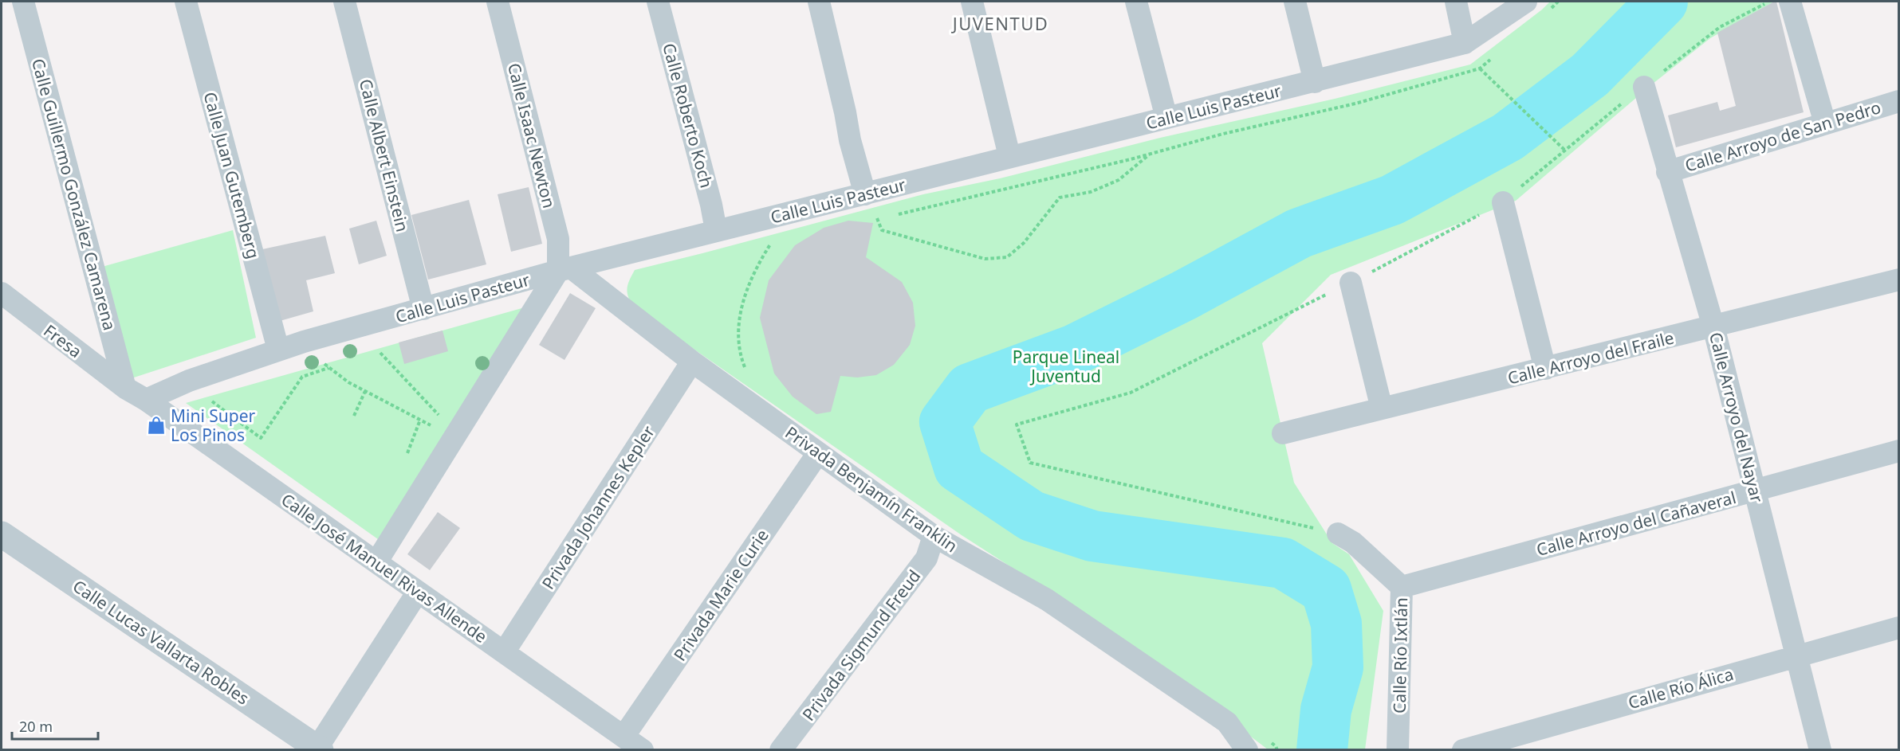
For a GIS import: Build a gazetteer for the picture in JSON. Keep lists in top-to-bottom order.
{
  "streets": {
    "street": [
      "Calle Luis Pasteur",
      "Calle Roberto Koch",
      "Calle Isaac Newton",
      "Calle Arroyo de San Pedro",
      "Calle Albert Einstein",
      "Calle Juan Gutemberg",
      "Calle Guillermo González Camarena",
      "Fresa",
      "Calle Arroyo del Fraile",
      "Calle Arroyo del Nayar",
      "Privada Benjamín Franklin",
      "Privada Johannes Kepler",
      "Calle Arroyo del Cañaveral",
      "Calle José Manuel Rivas Allende",
      "Privada Marie Curie",
      "Calle Lucas Vallarta Robles",
      "Privada Sigmund Freud",
      "Calle Río Ixtlán",
      "Calle Río Álica"
    ]
  },
  "crossings": [
    ["Calle Luis Pasteur", "Calle Roberto Koch"],
    ["Calle Luis Pasteur", "Calle Isaac Newton"],
    ["Calle Luis Pasteur", "Calle Albert Einstein"],
    ["Calle Luis Pasteur", "Calle Juan Gutemberg"],
    ["Calle Luis Pasteur", "Privada Benjamín Franklin"],
    ["Calle Luis Pasteur", "Calle José Manuel Rivas Allende"],
    ["Calle Isaac Newton", "Privada Benjamín Franklin"],
    ["Calle Arroyo de San Pedro", "Calle Arroyo del Nayar"],
    ["Calle Guillermo González Camarena", "Fresa"],
    ["Calle Guillermo González Camarena", "Calle José Manuel Rivas Allende"],
    ["Fresa", "Calle José Manuel Rivas Allende"],
    ["Calle Arroyo del Fraile", "Calle Arroyo del Nayar"],
    ["Calle Arroyo del Nayar", "Calle Arroyo del Cañaveral"],
    ["Calle Arroyo del Nayar", "Calle Río Álica"],
    ["Privada Benjamín Franklin", "Privada Johannes Kepler"],
    ["Privada Benjamín Franklin", "Privada Marie Curie"],
    ["Privada Benjamín Franklin", "Privada Sigmund Freud"],
    ["Privada Johannes Kepler", "Calle José Manuel Rivas Allende"],
    ["Calle Arroyo del Cañaveral", "Calle Río Ixtlán"],
    ["Calle José Manuel Rivas Allende", "Privada Marie Curie"]
  ],
  "districts": ["JUVENTUD"],
  "parks": ["Parque Lineal Juventud"],
  "places": {
    "shop": ["Mini Super Los Pinos"]
  },
  "scale_bar": "20 m"
}
